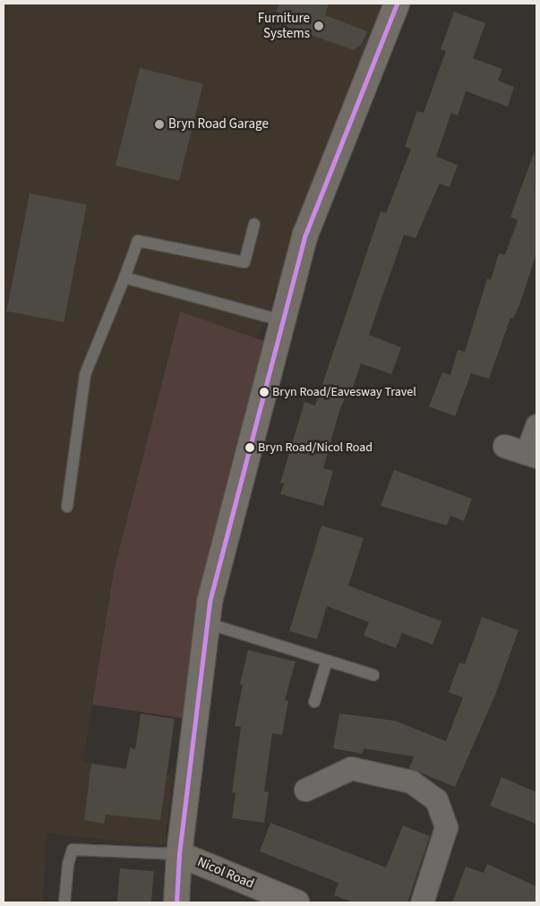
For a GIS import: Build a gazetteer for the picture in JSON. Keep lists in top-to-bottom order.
{
  "streets": {
    "main road": ["Nicol Road"]
  },
  "places": [
    "Furniture Systems",
    "Bryn Road Garage",
    "Bryn Road/Eavesway Travel",
    "Bryn Road/Nicol Road"
  ]
}
